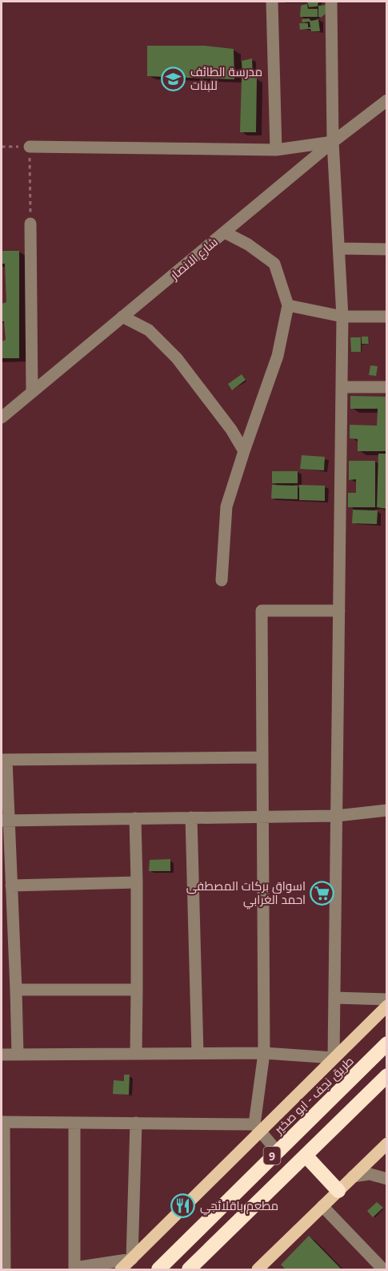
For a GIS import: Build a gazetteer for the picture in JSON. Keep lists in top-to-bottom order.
{
  "streets": {
    "highway": ["طريق نجف - ابو صخير", "9"],
    "street": ["شارع الانصار"]
  },
  "places": {
    "school or university": ["مدرسة الطائف للبنات"],
    "supermarket": ["اسواق بركات المصطفى احمد الغرابي"],
    "restaurant": ["مطعم باقلائجي"]
  }
}
